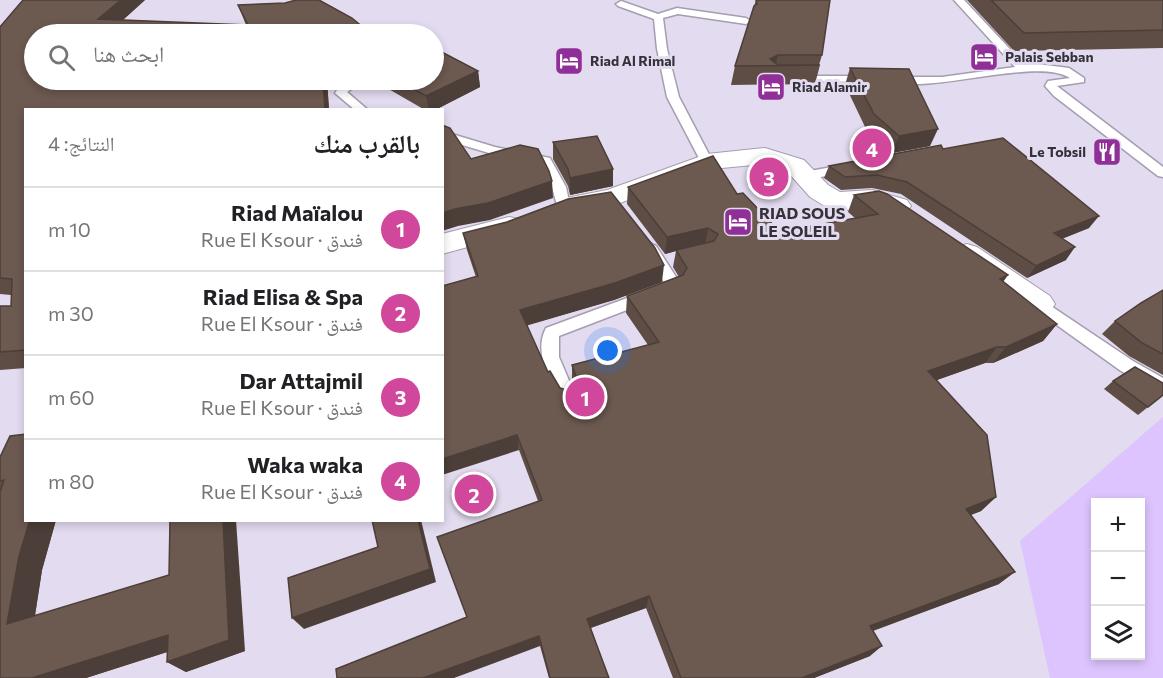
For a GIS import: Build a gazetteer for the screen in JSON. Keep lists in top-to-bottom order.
{
  "places": {
    "hotel": [
      "Palais Sebban",
      "Riad Al Rimal",
      "Riad Alamir",
      "RIAD SOUS LE SOLEIL"
    ],
    "restaurant": ["Le Tobsil"]
  },
  "page": {
    "search": "ابحث هنا",
    "heading": ["بالقرب منك", "النتائج: 4"],
    "pins": [
      "4",
      "3",
      "1",
      "2"
    ],
    "list": [
      {
        "mark": "1",
        "name": "Riad Maïalou",
        "note": "فندق · Rue El Ksour",
        "value": "10 m"
      },
      {
        "mark": "2",
        "name": "Riad Elisa & Spa",
        "note": "فندق · Rue El Ksour",
        "value": "30 m"
      },
      {
        "mark": "3",
        "name": "Dar Attajmil",
        "note": "فندق · Rue El Ksour",
        "value": "60 m"
      },
      {
        "mark": "4",
        "name": "Waka waka",
        "note": "فندق · Rue El Ksour",
        "value": "80 m"
      }
    ],
    "map_buttons": ["+", "−"]
  }
}
